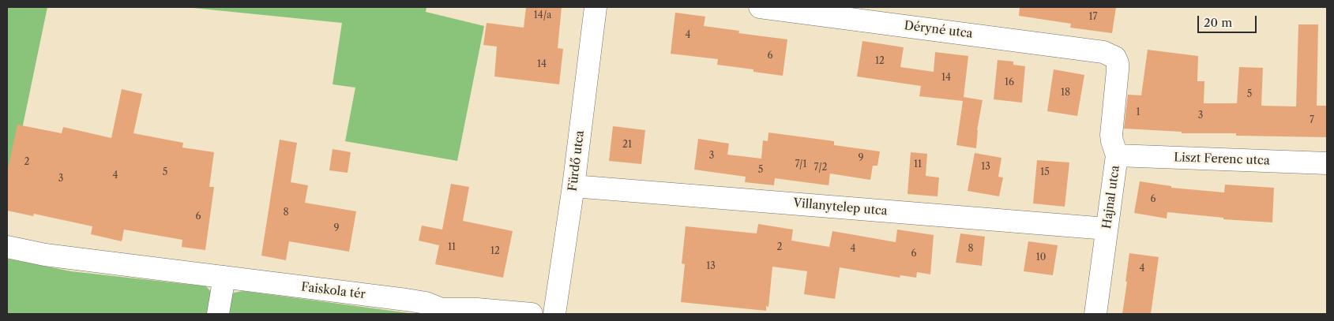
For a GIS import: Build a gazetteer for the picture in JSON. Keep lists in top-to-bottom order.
{
  "streets": {
    "street": [
      "Déryné utca",
      "Liszt Ferenc utca",
      "Fürdő utca",
      "Hajnal utca",
      "Villanytelep utca",
      "Faiskola tér"
    ]
  },
  "crossings": [
    ["Déryné utca", "Hajnal utca"],
    ["Liszt Ferenc utca", "Hajnal utca"],
    ["Fürdő utca", "Villanytelep utca"],
    ["Hajnal utca", "Villanytelep utca"]
  ],
  "house_numbers": [
    "14/a",
    "17",
    "4",
    "6",
    "12",
    "14",
    "14",
    "16",
    "18",
    "5",
    "1",
    "3",
    "7",
    "21",
    "3",
    "9",
    "2",
    "7/1",
    "11",
    "13",
    "7/2",
    "5",
    "5",
    "15",
    "4",
    "3",
    "6",
    "8",
    "6",
    "9",
    "11",
    "2",
    "4",
    "8",
    "12",
    "6",
    "10",
    "13",
    "4"
  ],
  "scale_bar": "20 m"
}
